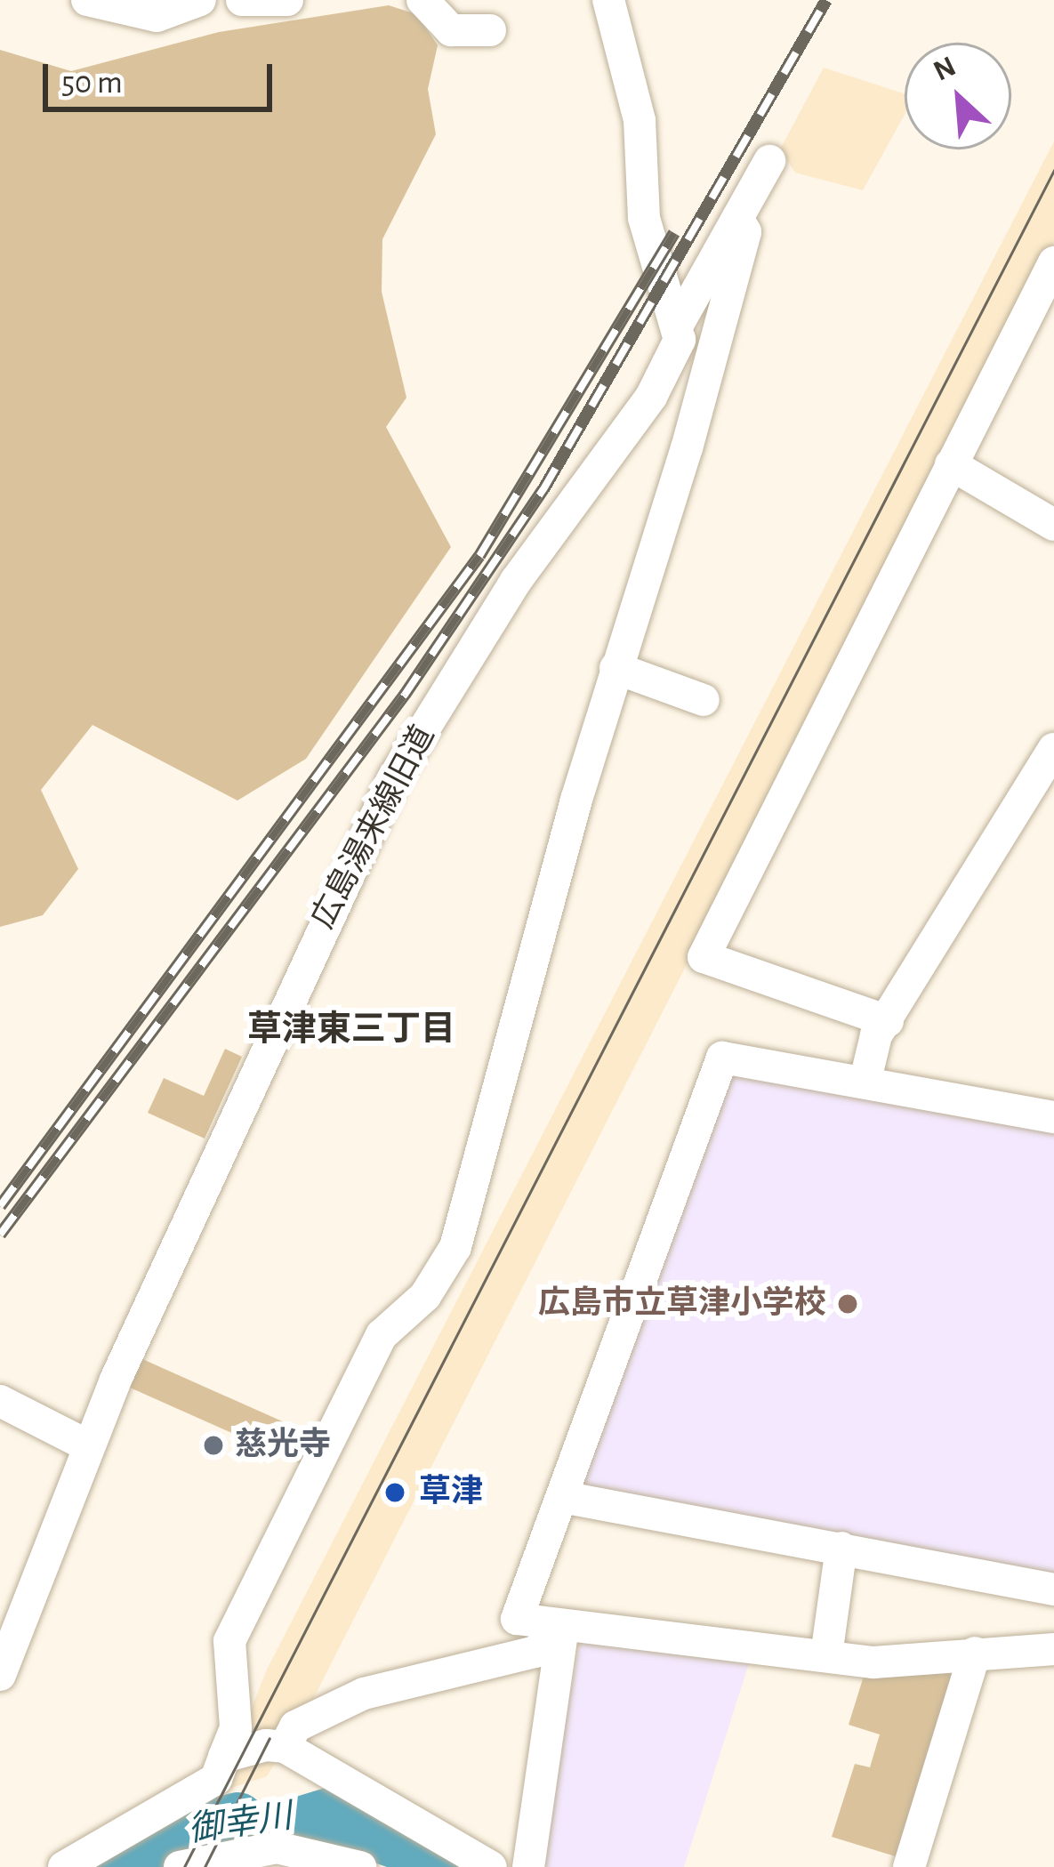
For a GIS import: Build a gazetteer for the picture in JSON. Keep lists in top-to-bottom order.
{
  "streets": {
    "street": ["広島湯来線旧道"]
  },
  "districts": ["草津東三丁目"],
  "water": ["御幸川"],
  "places": ["広島市立草津小学校", "慈光寺", "草津"],
  "scale_bar": "50 m",
  "north": "top left"
}
